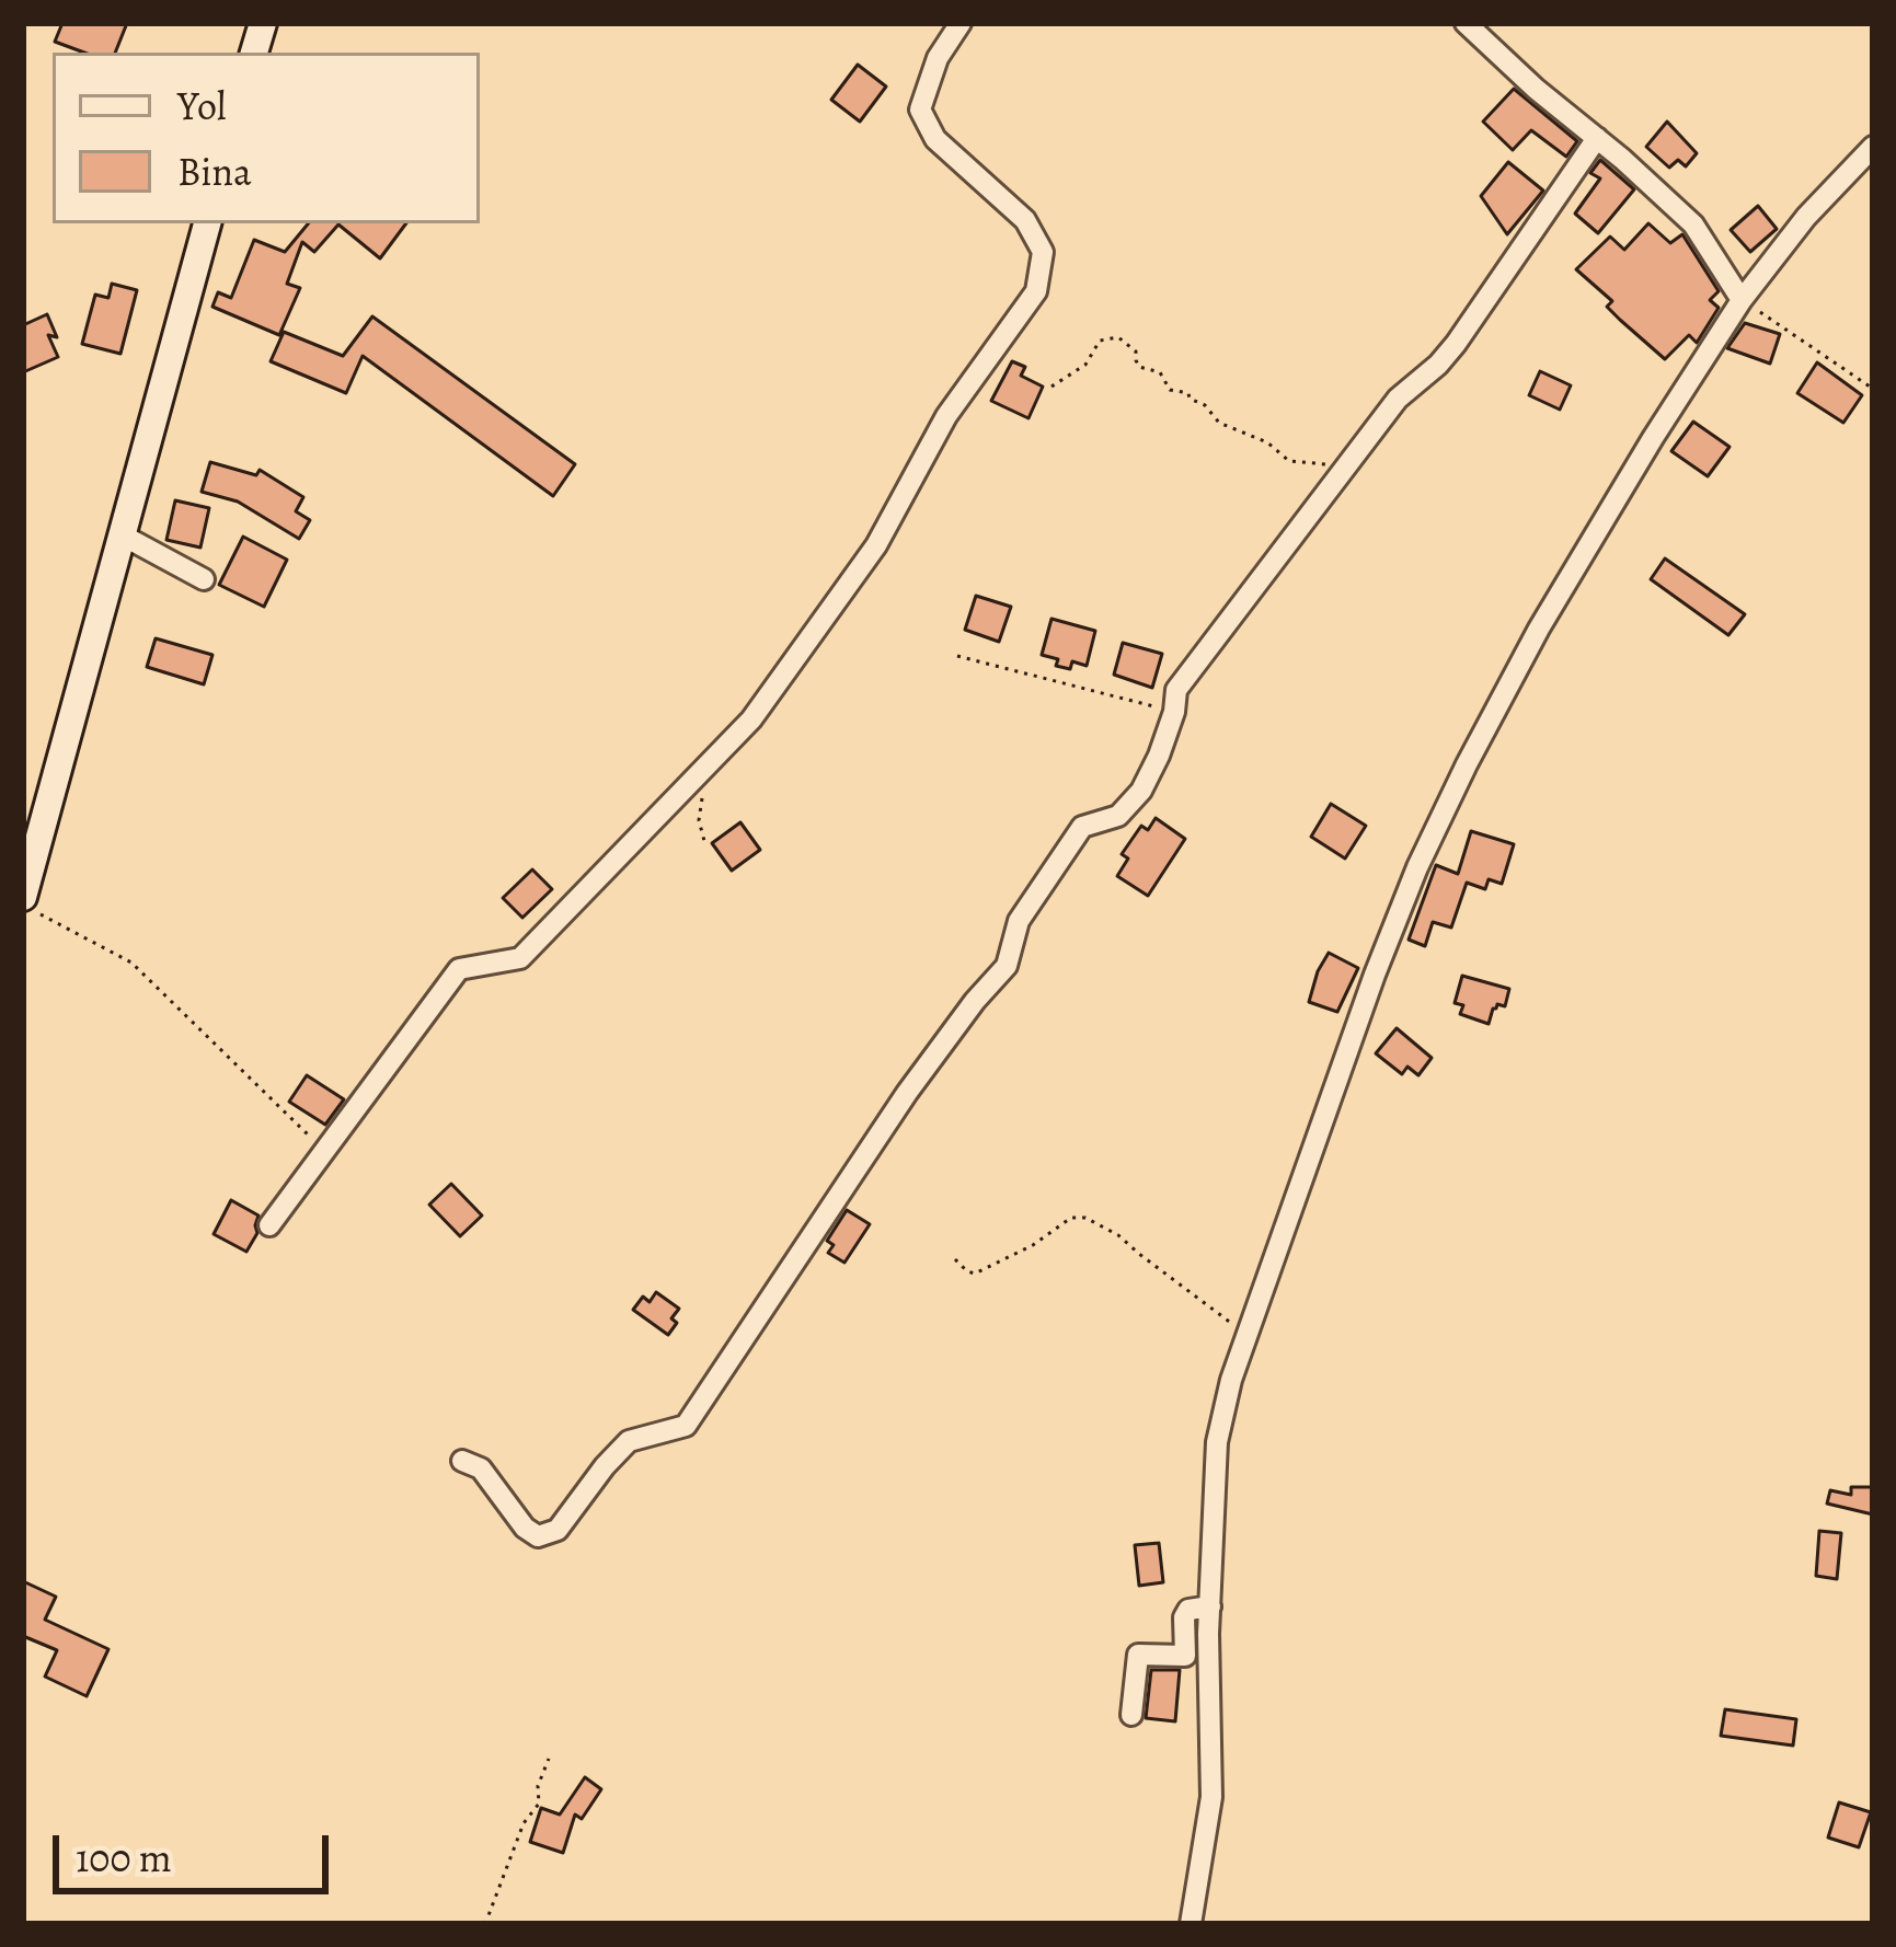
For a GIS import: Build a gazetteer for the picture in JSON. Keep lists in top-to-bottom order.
{
  "legend": ["Yol", "Bina"],
  "scale_bar": "100 m"
}
